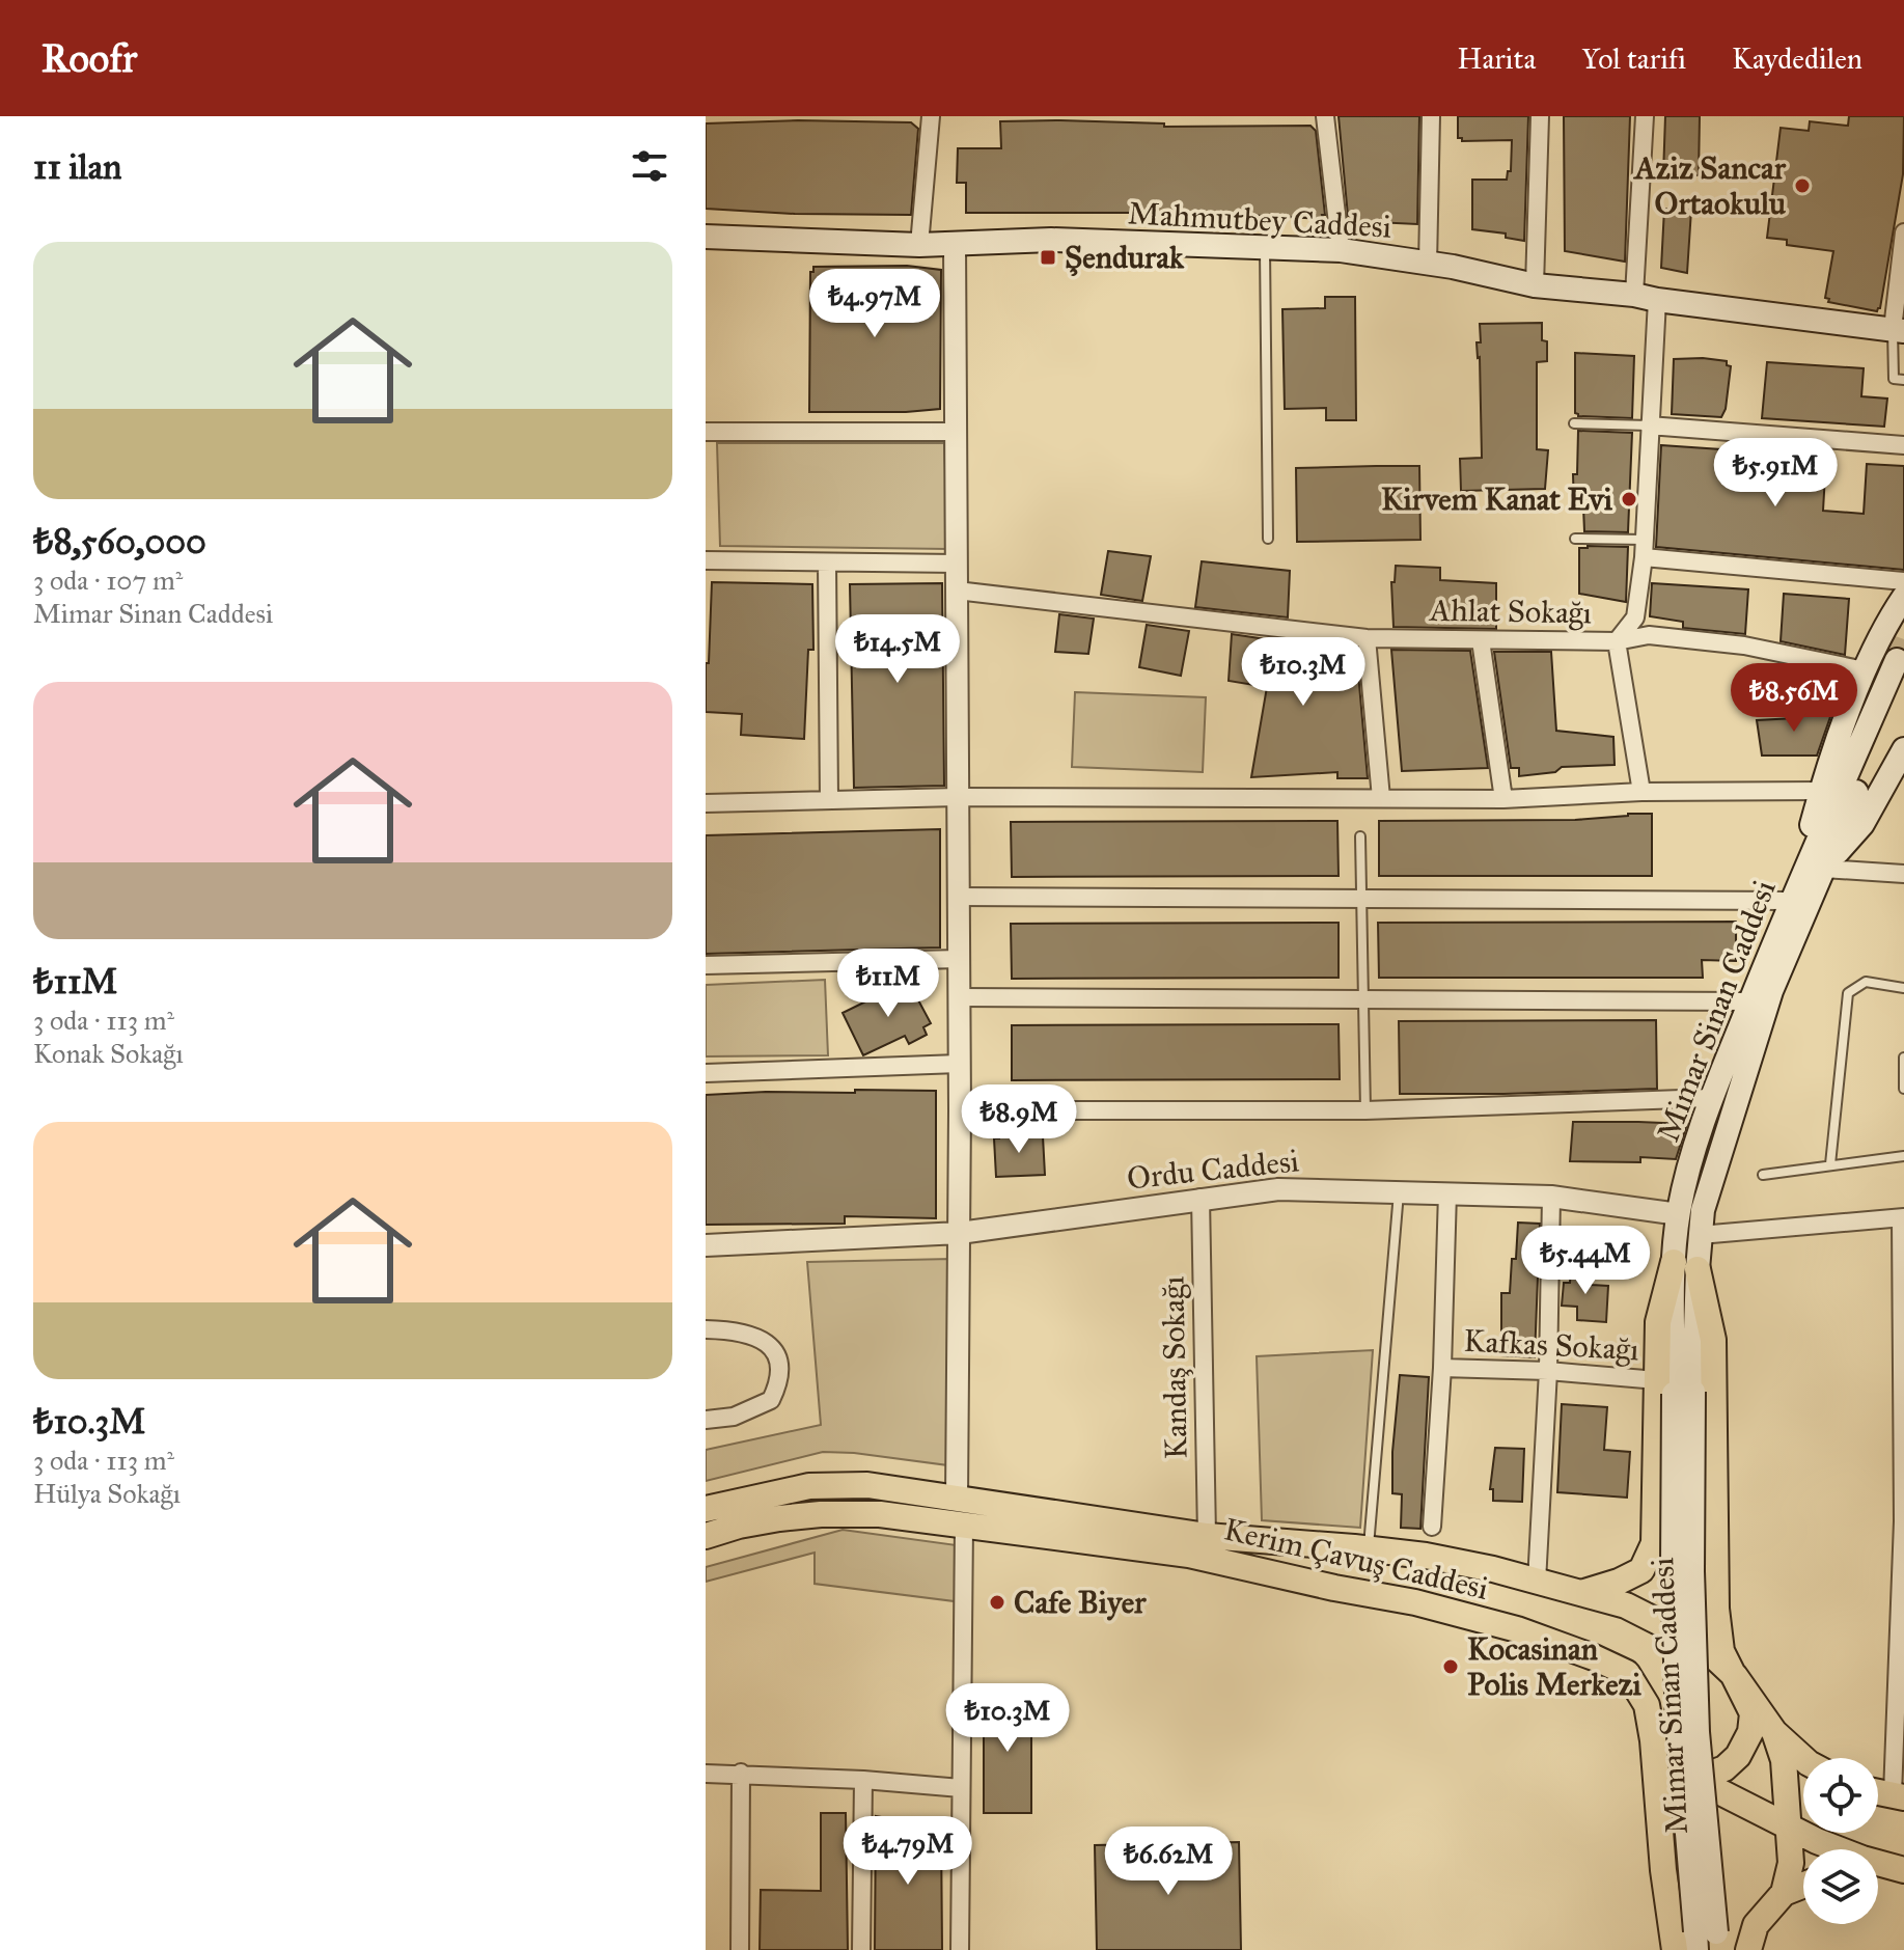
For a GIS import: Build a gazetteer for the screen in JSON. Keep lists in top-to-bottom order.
{
  "streets": {
    "main road": ["Mahmutbey Caddesi", "Mimar Sinan Caddesi", "Kerim Çavuş Caddesi"],
    "street": [
      "Ahlat Sokağı",
      "Ordu Caddesi",
      "Kafkas Sokağı",
      "Kandaş Sokağı"
    ]
  },
  "crossings": [
    ["Mimar Sinan Caddesi", "Ordu Caddesi"],
    ["Mimar Sinan Caddesi", "Kafkas Sokağı"],
    ["Ordu Caddesi", "Kandaş Sokağı"],
    ["Kandaş Sokağı", "Kerim Çavuş Caddesi"]
  ],
  "places": {
    "other": [
      "Aziz Sancar Ortaokulu",
      "Kirvem Kanat Evi",
      "Cafe Biyer",
      "Kocasinan Polis Merkezi"
    ],
    "transit": ["Şendurak"]
  },
  "page": {
    "header": "Roofr",
    "nav": ["Harita", "Yol tarifi", "Kaydedilen"],
    "heading": "11 ilan",
    "list": [
      {
        "name": "₺8,560,000",
        "note": "3 oda · 107 m² · Mimar Sinan Caddesi"
      },
      {
        "name": "₺11M",
        "note": "3 oda · 113 m² · Konak Sokağı"
      },
      {
        "name": "₺10.3M",
        "note": "3 oda · 113 m² · Hülya Sokağı"
      }
    ],
    "price": [
      "₺4.97M",
      "₺5.91M",
      "₺14.5M",
      "₺10.3M",
      "₺8.56M",
      "₺11M",
      "₺8.9M",
      "₺5.44M",
      "₺10.3M",
      "₺4.79M",
      "₺6.62M"
    ]
  }
}
